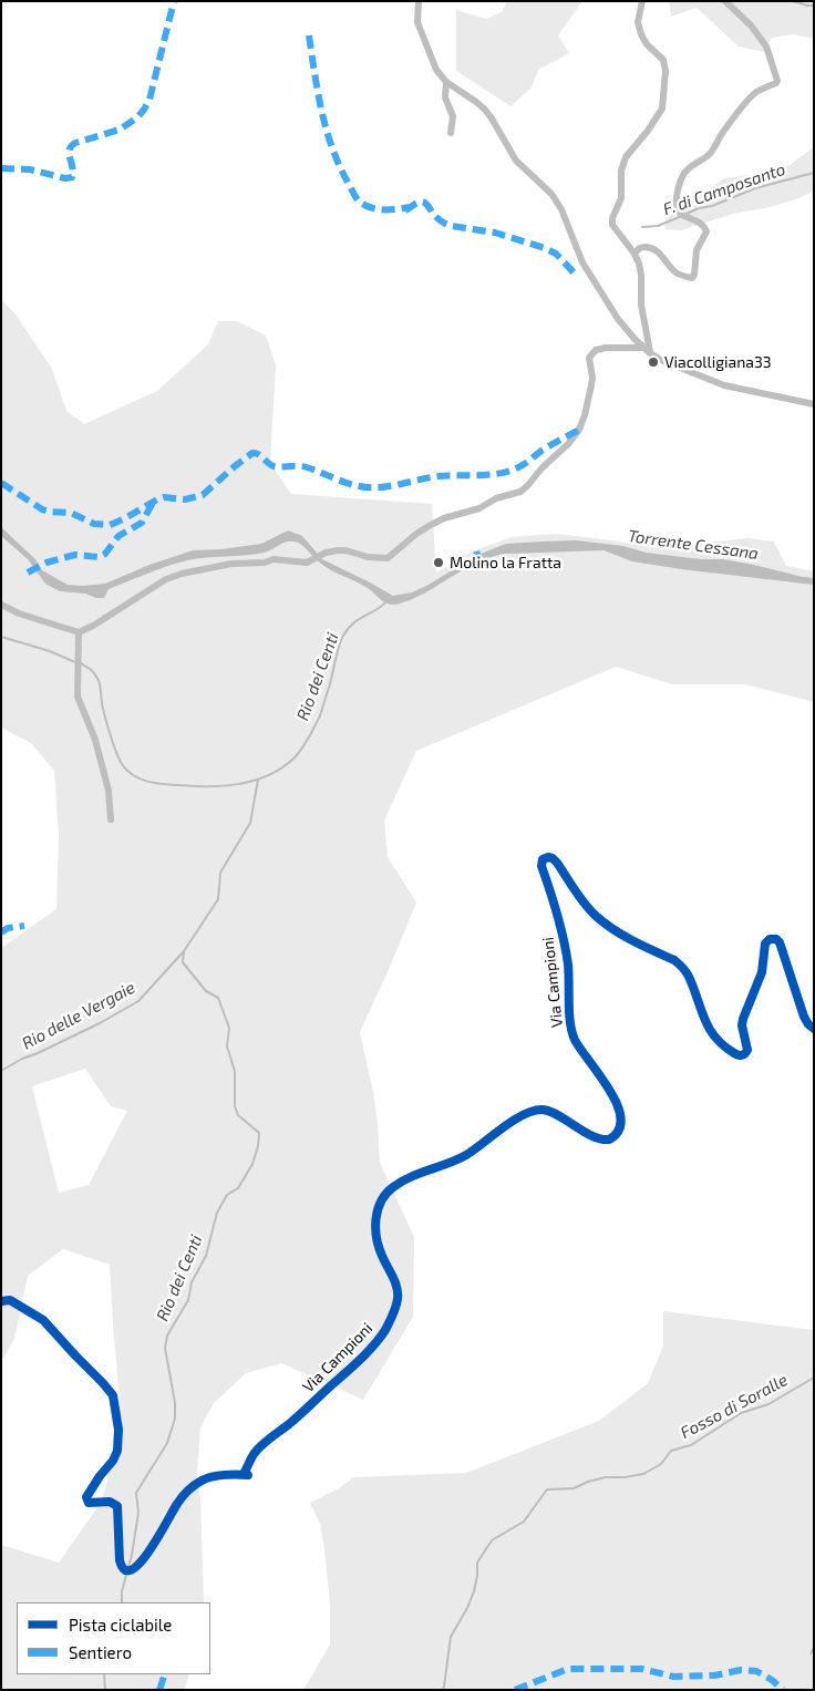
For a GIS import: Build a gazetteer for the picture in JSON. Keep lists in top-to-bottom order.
{
  "streets": {
    "street": ["Via Campioni"]
  },
  "water": [
    "F. di Camposanto",
    "Torrente Cessana",
    "Rio dei Centi",
    "Rio delle Vergaie",
    "Fosso di Soralle"
  ],
  "places": ["Viacolligiana33", "Molino la Fratta"],
  "legend": ["Pista ciclabile", "Sentiero"]
}
